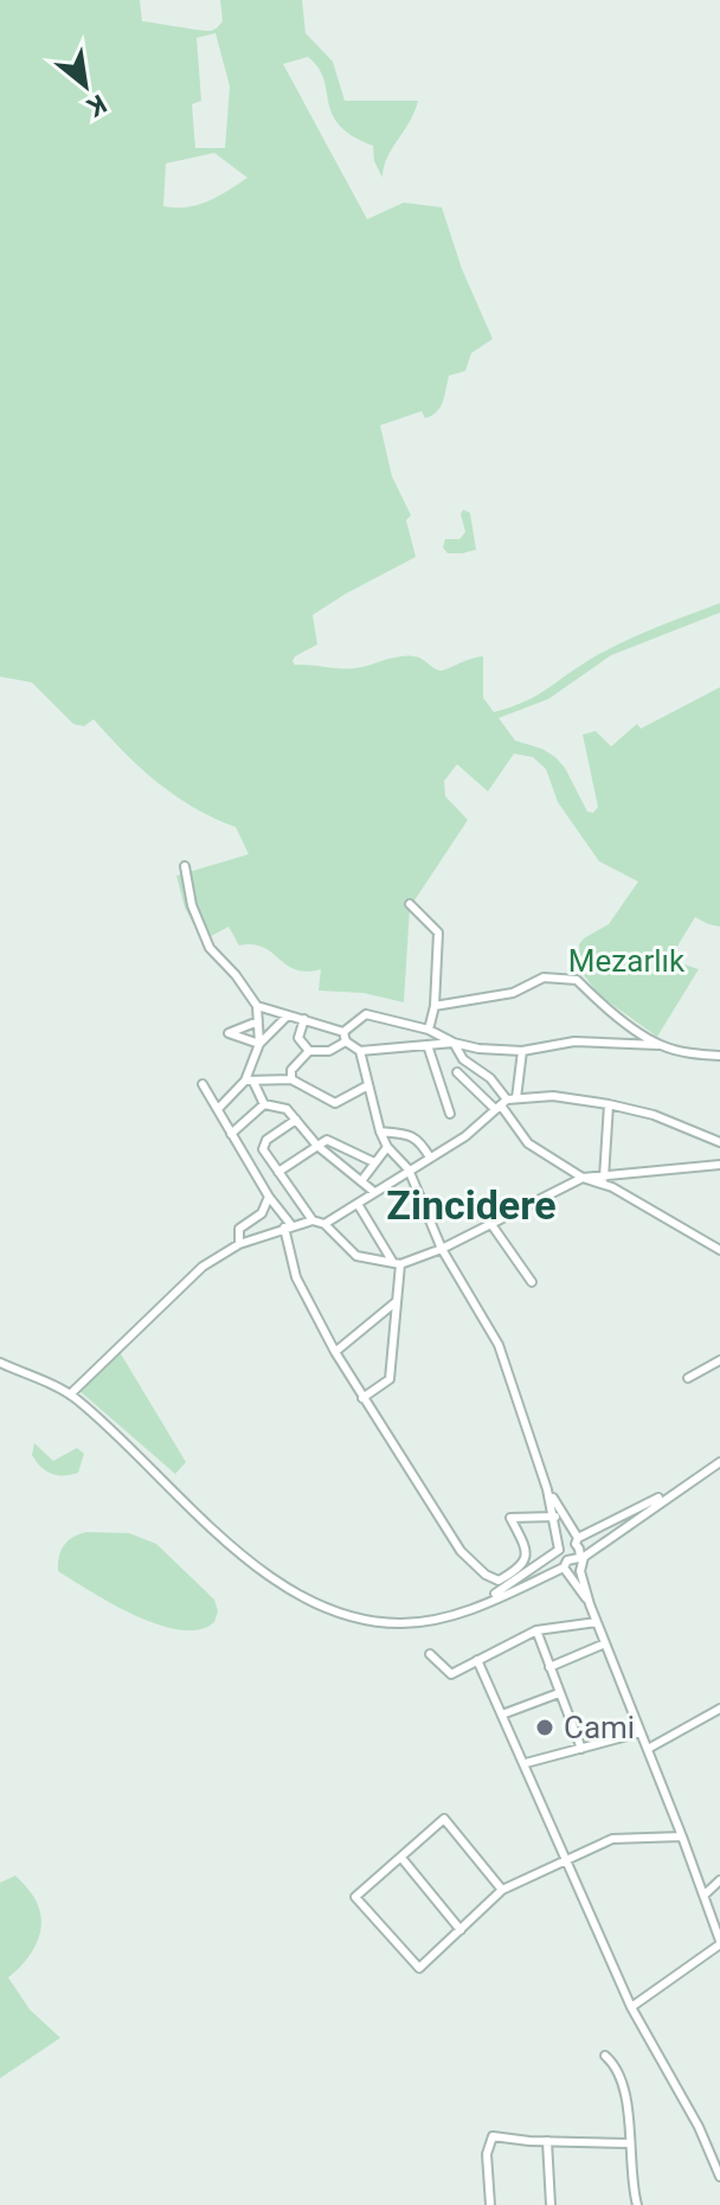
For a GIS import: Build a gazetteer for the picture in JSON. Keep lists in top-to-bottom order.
{
  "districts": ["Zincidere"],
  "parks": ["Mezarlık"],
  "places": ["Cami"],
  "north": "bottom right"
}
